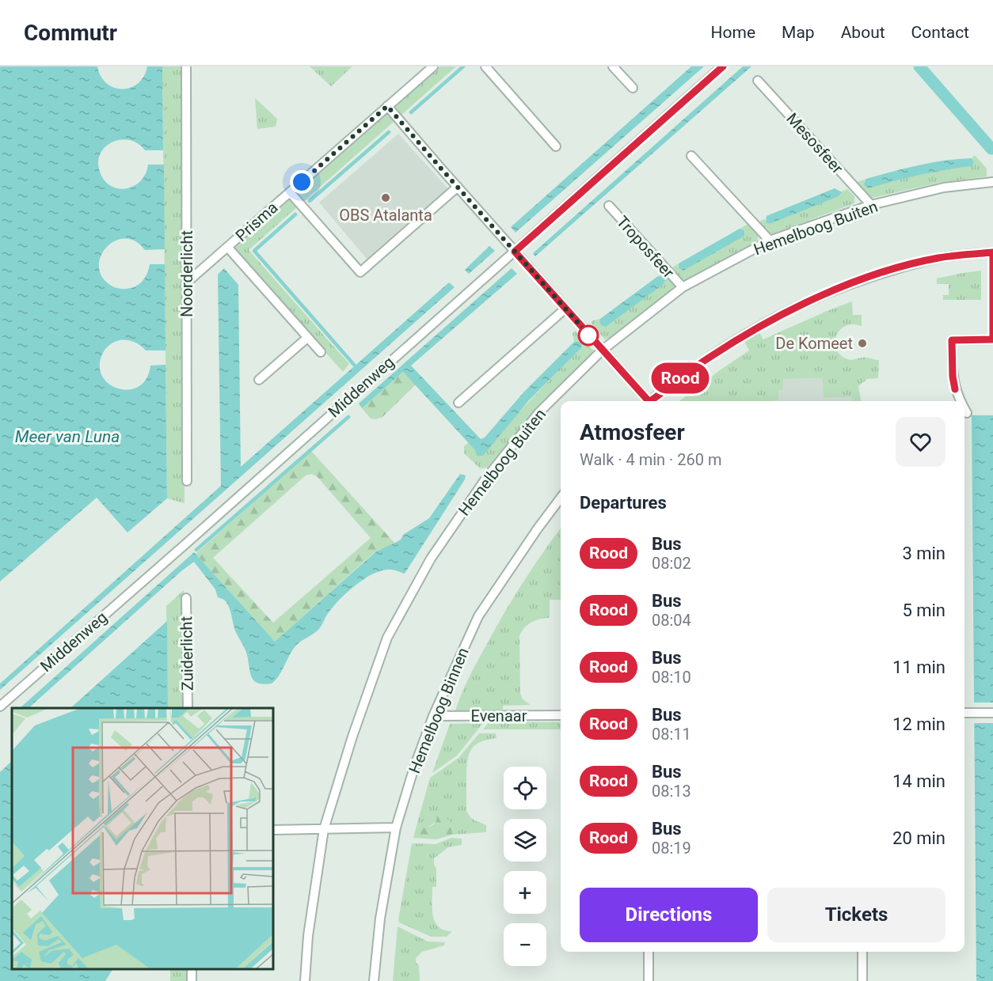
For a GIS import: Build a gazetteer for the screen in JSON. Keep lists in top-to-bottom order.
{
  "streets": {
    "street": [
      "Mesosfeer",
      "Prisma",
      "Hemelboog Buiten",
      "Troposfeer",
      "Noorderlicht",
      "Middenweg",
      "Zuiderlicht",
      "Hemelboog Binnen",
      "Evenaar"
    ]
  },
  "crossings": [
    ["Mesosfeer", "Hemelboog Buiten"],
    ["Prisma", "Noorderlicht"],
    ["Hemelboog Buiten", "Troposfeer"],
    ["Hemelboog Binnen", "Evenaar"]
  ],
  "water": ["Meer van Luna"],
  "places": ["OBS Atalanta", "De Komeet"],
  "lines": ["bus line Rood"],
  "page": {
    "header": "Commutr",
    "nav": [
      "Home",
      "Map",
      "About",
      "Contact"
    ],
    "on_map": "Rood",
    "heading": [
      ["Atmosfeer", "Walk · 4 min · 260 m"],
      "Departures"
    ],
    "list": [
      {
        "mark": "Rood",
        "name": "Bus",
        "note": "08:02",
        "value": "3 min"
      },
      {
        "mark": "Rood",
        "name": "Bus",
        "note": "08:04",
        "value": "5 min"
      },
      {
        "mark": "Rood",
        "name": "Bus",
        "note": "08:10",
        "value": "11 min"
      },
      {
        "mark": "Rood",
        "name": "Bus",
        "note": "08:11",
        "value": "12 min"
      },
      {
        "mark": "Rood",
        "name": "Bus",
        "note": "08:13",
        "value": "14 min"
      },
      {
        "mark": "Rood",
        "name": "Bus",
        "note": "08:19",
        "value": "20 min"
      }
    ],
    "map_buttons": ["+", "−"],
    "buttons": ["Directions", "Tickets"]
  }
}
